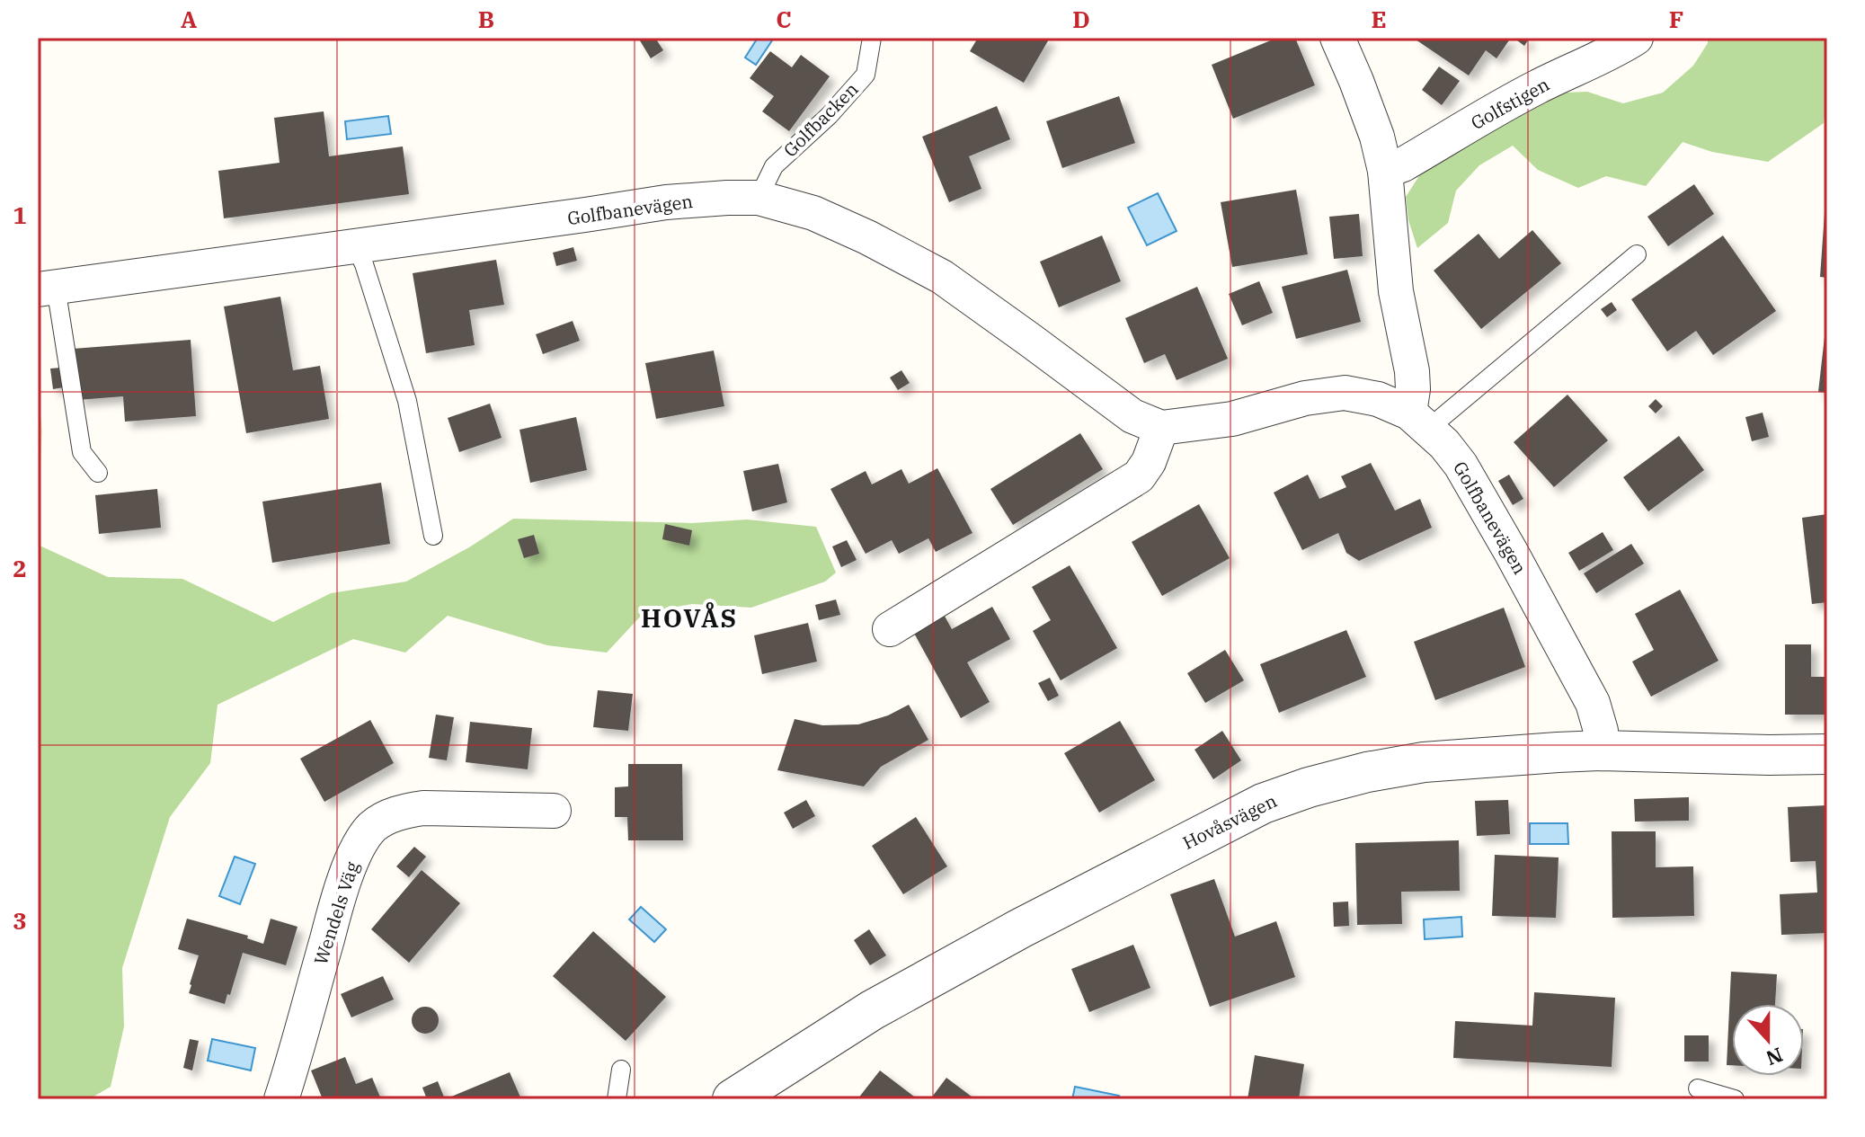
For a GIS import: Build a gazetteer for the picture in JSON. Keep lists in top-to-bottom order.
{
  "streets": {
    "street": [
      "Golfstigen",
      "Golfbanevägen",
      "Hovåsvägen",
      "Wendels Väg"
    ],
    "lane": ["Golfbacken"]
  },
  "crossings": [
    ["Golfbacken", "Golfbanevägen"],
    ["Golfbanevägen", "Hovåsvägen"]
  ],
  "districts": ["HOVÅS"],
  "north": "bottom",
  "grid": {
    "columns": [
      "A",
      "B",
      "C",
      "D",
      "E",
      "F"
    ],
    "rows": ["1", "2", "3"]
  }
}
